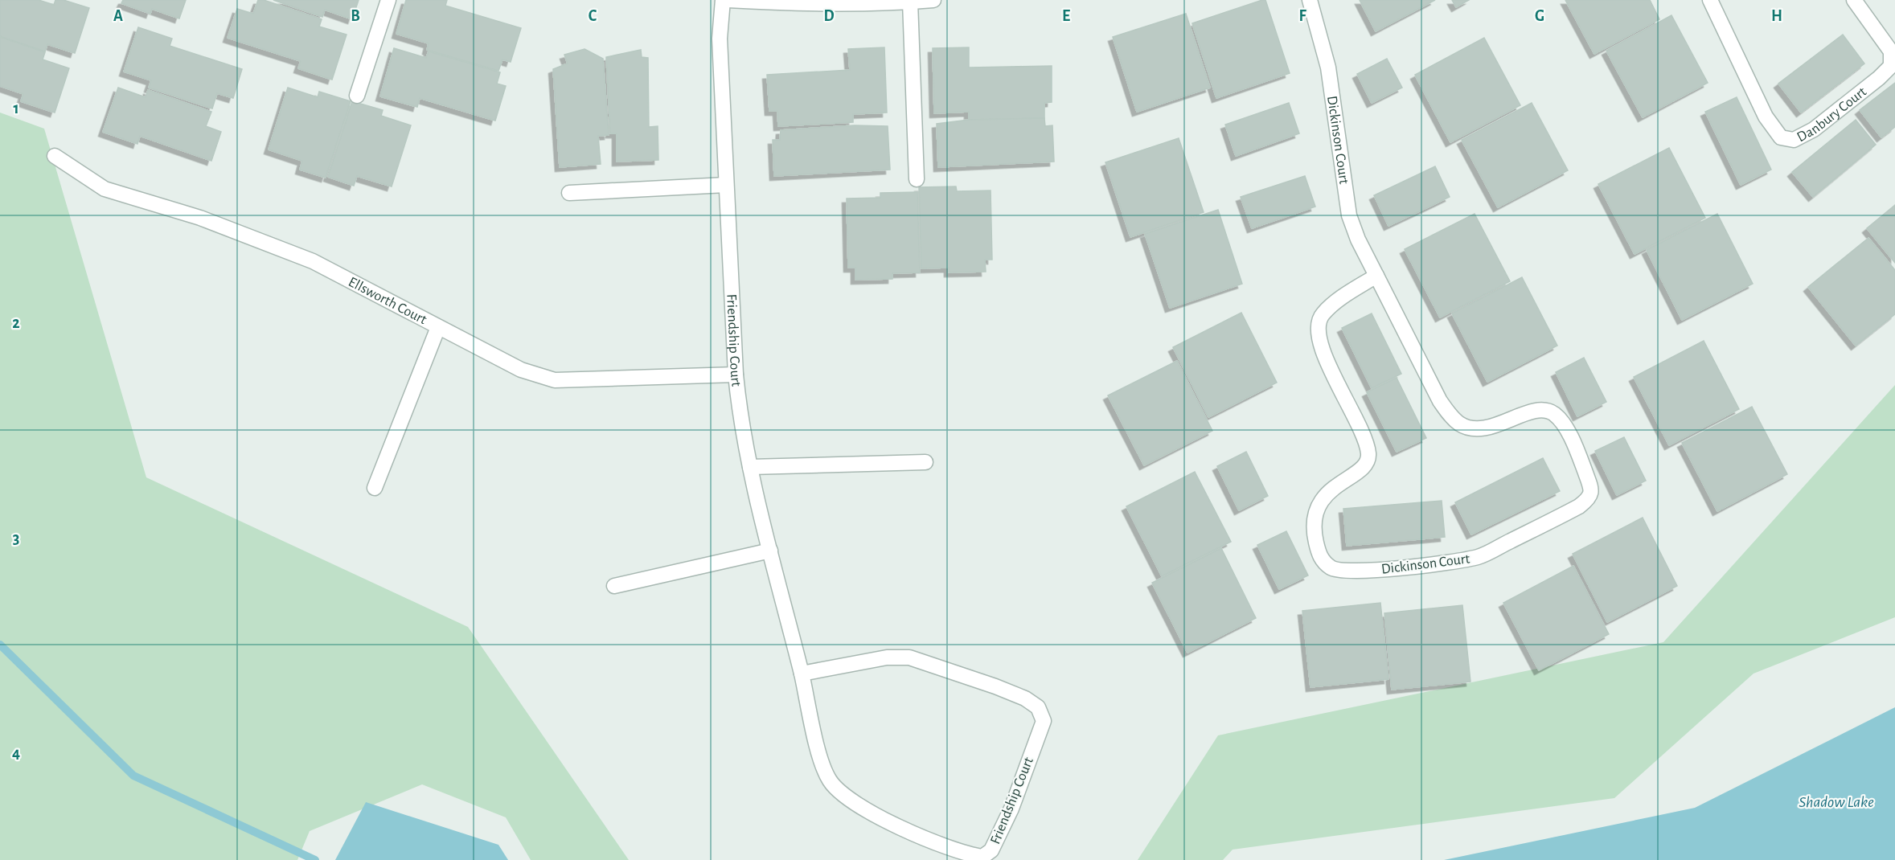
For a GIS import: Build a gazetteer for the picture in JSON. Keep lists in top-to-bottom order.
{
  "streets": {
    "street": [
      "Danbury Court",
      "Dickinson Court",
      "Ellsworth Court",
      "Friendship Court"
    ]
  },
  "crossings": [
    ["Ellsworth Court", "Friendship Court"]
  ],
  "water": ["Shadow Lake"],
  "grid": {
    "columns": [
      "A",
      "B",
      "C",
      "D",
      "E",
      "F",
      "G",
      "H"
    ],
    "rows": [
      "1",
      "2",
      "3",
      "4"
    ]
  }
}
